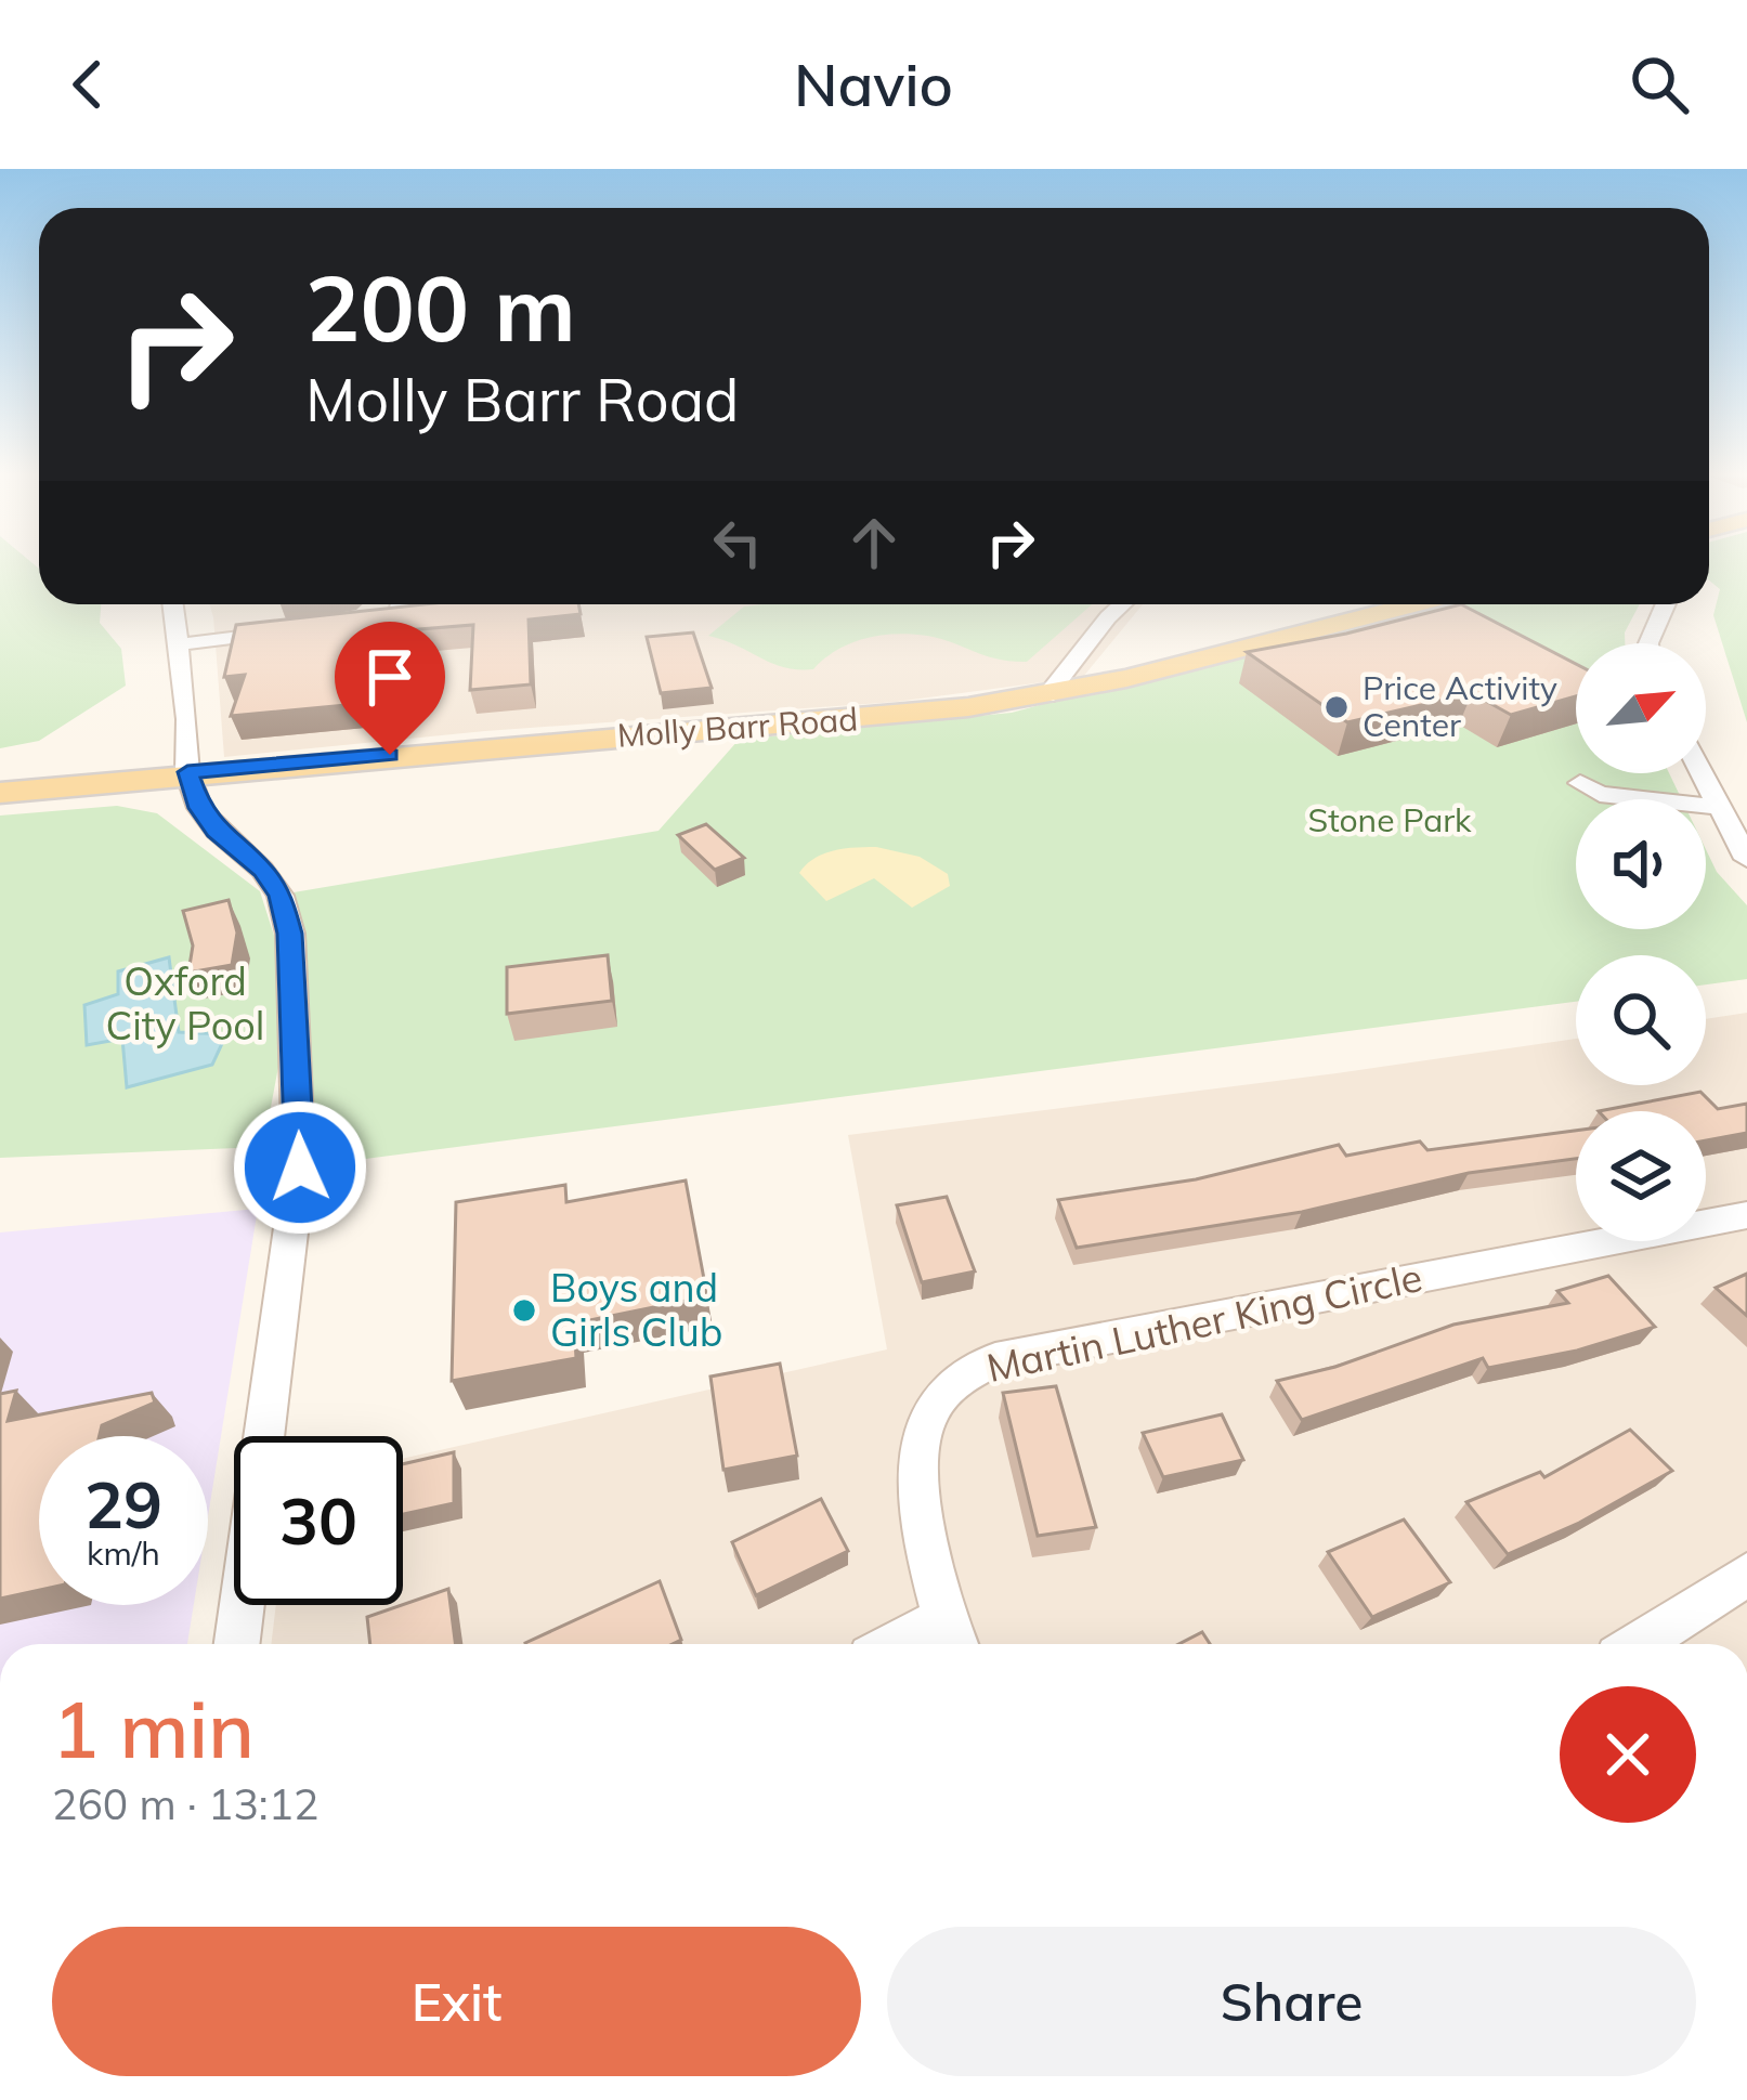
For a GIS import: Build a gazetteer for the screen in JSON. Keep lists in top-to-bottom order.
{
  "streets": {
    "main road": ["Molly Barr Road"],
    "street": ["Martin Luther King Circle"]
  },
  "parks": ["Stone Park", "Oxford City Pool"],
  "places": ["Price Activity Center", "Boys and Girls Club"],
  "north": "top right",
  "page": {
    "header": "Navio",
    "turn": ["200 m", "Molly Barr Road"],
    "speed": "29 km/h",
    "limit": "30",
    "heading": ["1 min", "260 m · 13:12"],
    "buttons": ["Exit", "Share"]
  }
}
